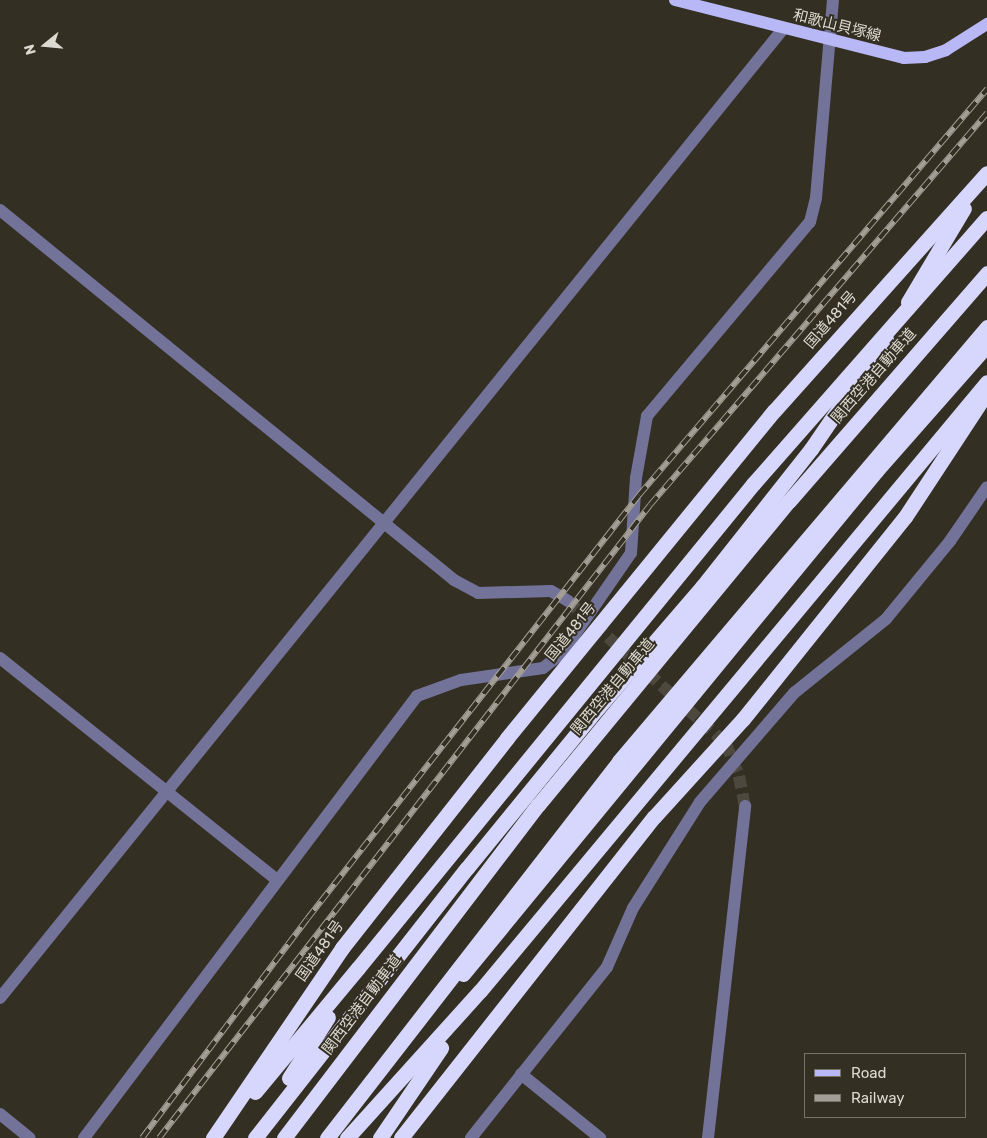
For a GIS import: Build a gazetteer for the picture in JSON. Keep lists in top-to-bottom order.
{
  "streets": {
    "highway": ["国道481号", "関西空港自動車道"],
    "main road": ["和歌山貝塚線"]
  },
  "legend": ["Road", "Railway"],
  "north": "left"
}
